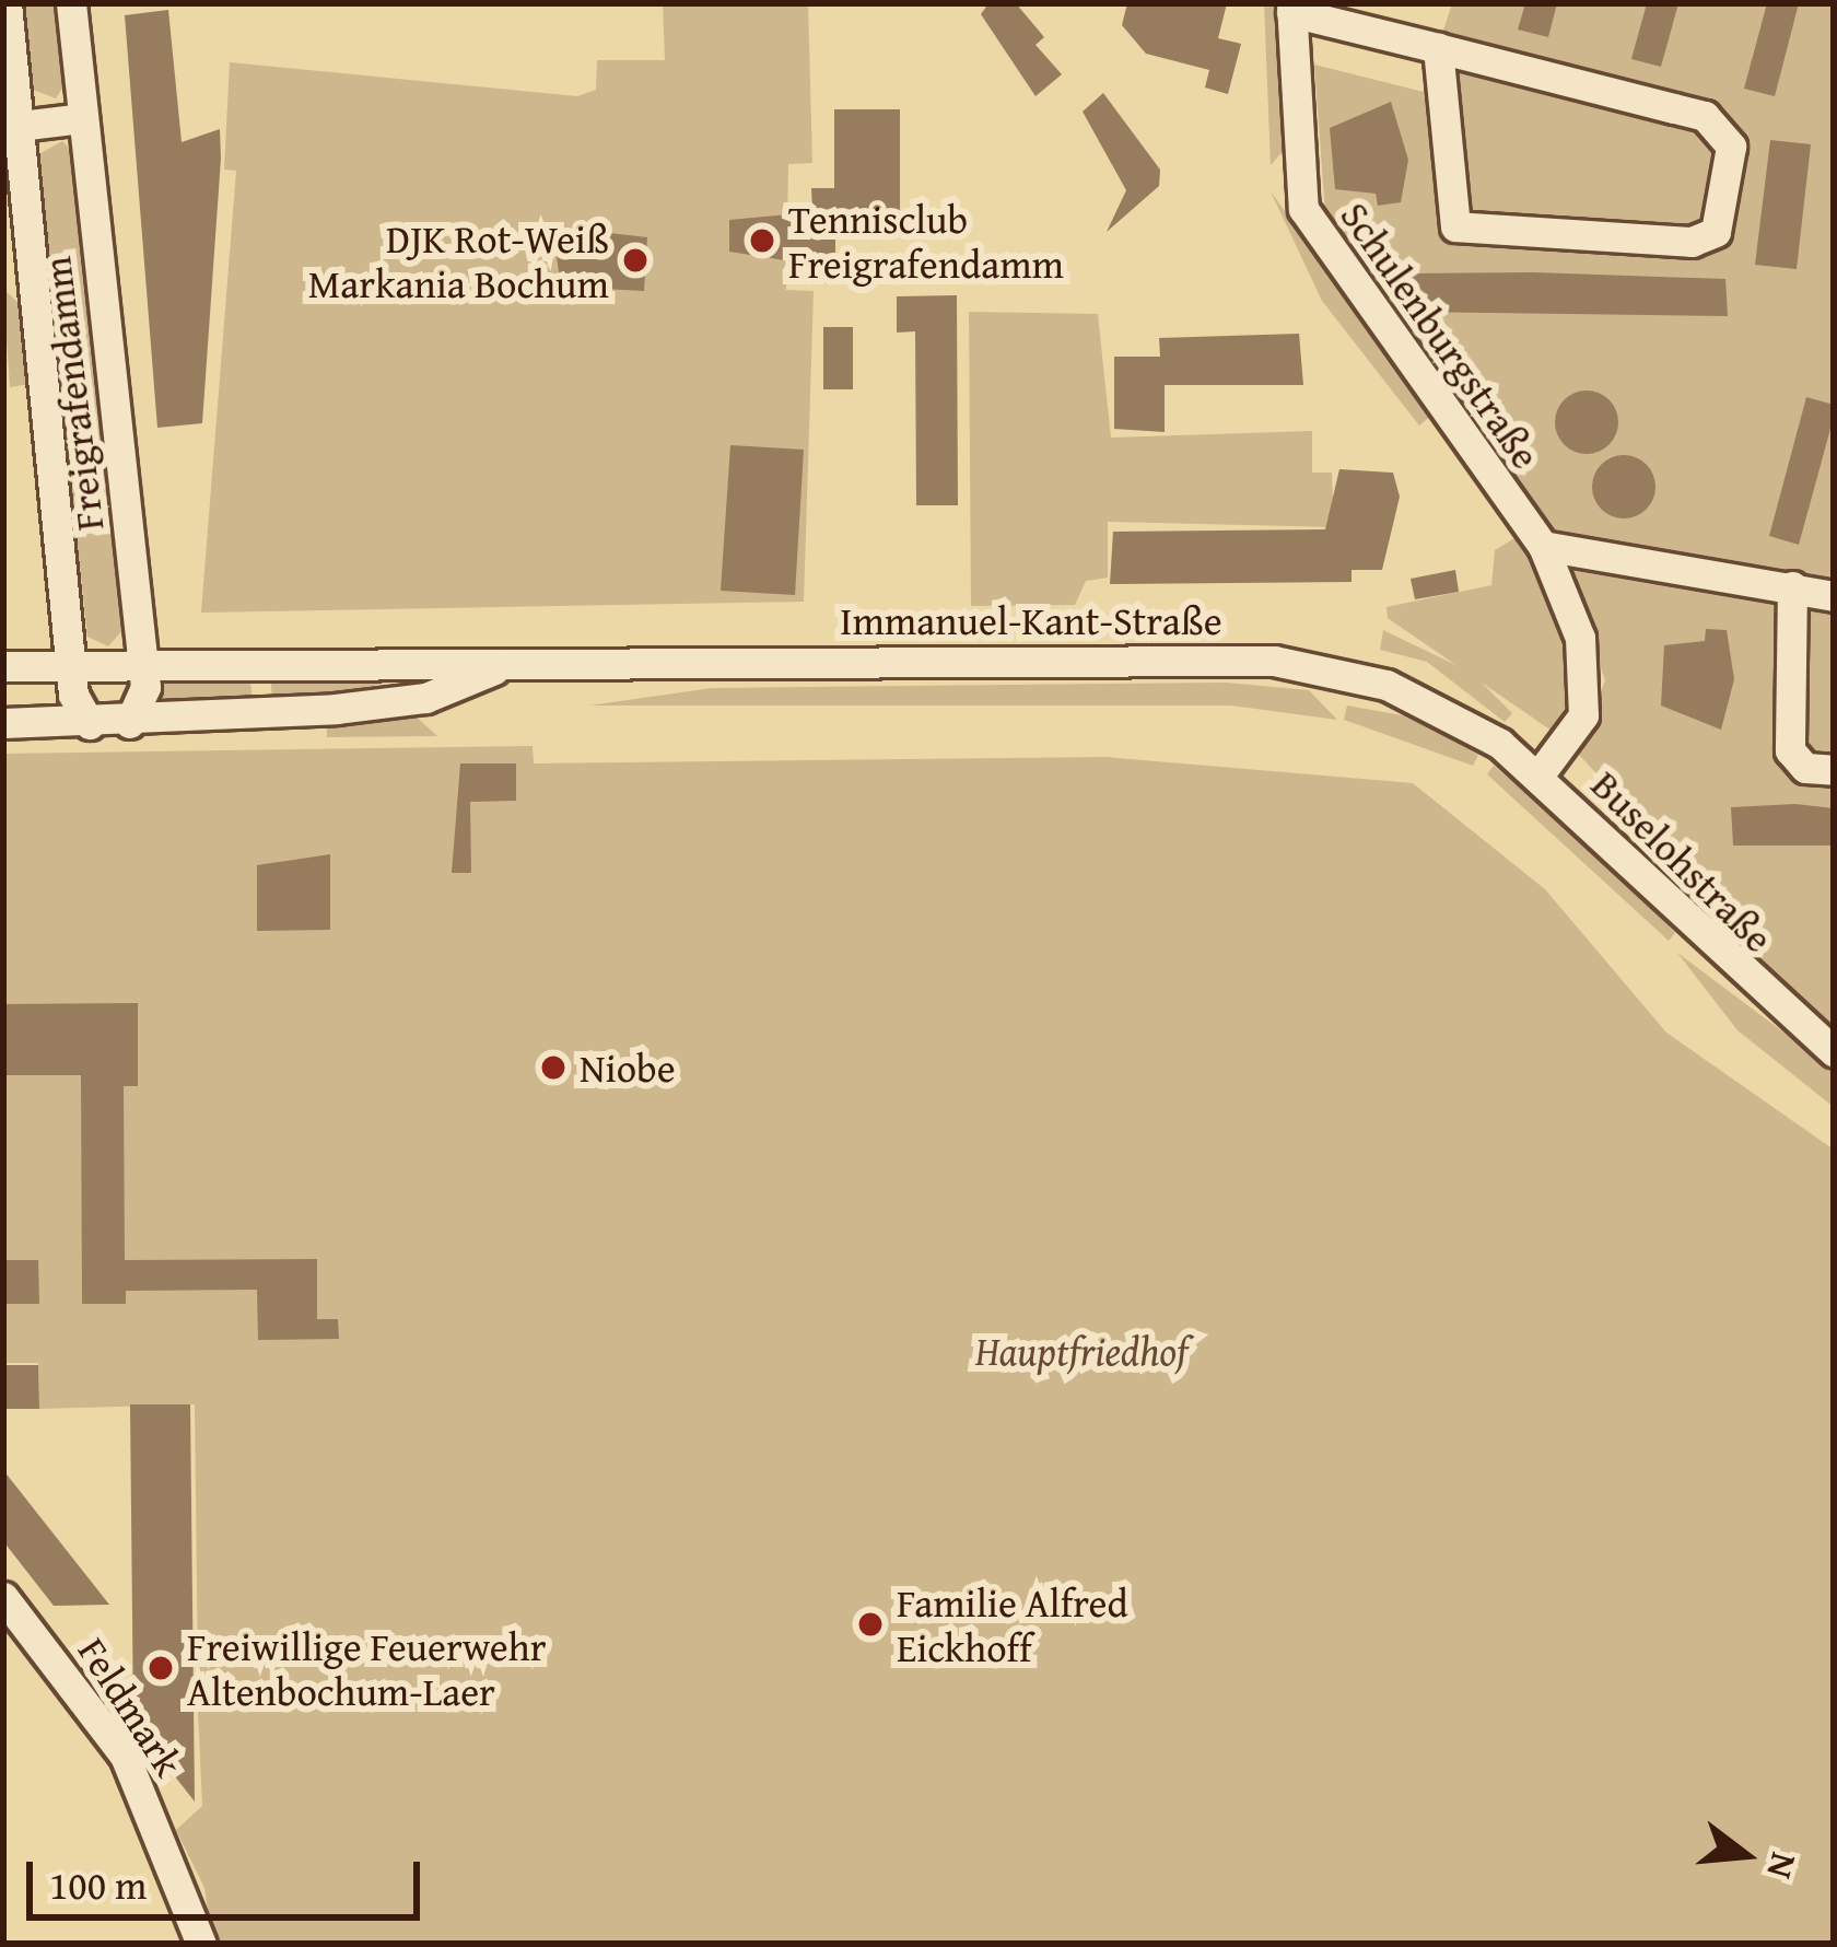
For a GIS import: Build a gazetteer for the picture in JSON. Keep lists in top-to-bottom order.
{
  "streets": {
    "street": [
      "Schulenburgstraße",
      "Freigrafendamm",
      "Immanuel-Kant-Straße",
      "Buselohstraße",
      "Feldmark"
    ]
  },
  "crossings": [
    ["Schulenburgstraße", "Immanuel-Kant-Straße"],
    ["Schulenburgstraße", "Buselohstraße"],
    ["Freigrafendamm", "Immanuel-Kant-Straße"],
    ["Immanuel-Kant-Straße", "Buselohstraße"]
  ],
  "parks": ["Hauptfriedhof"],
  "places": [
    "Tennisclub Freigrafendamm",
    "DJK Rot-Weiß Markania Bochum",
    "Niobe",
    "Familie Alfred Eickhoff",
    "Freiwillige Feuerwehr Altenbochum-Laer"
  ],
  "scale_bar": "100 m",
  "north": "right"
}
